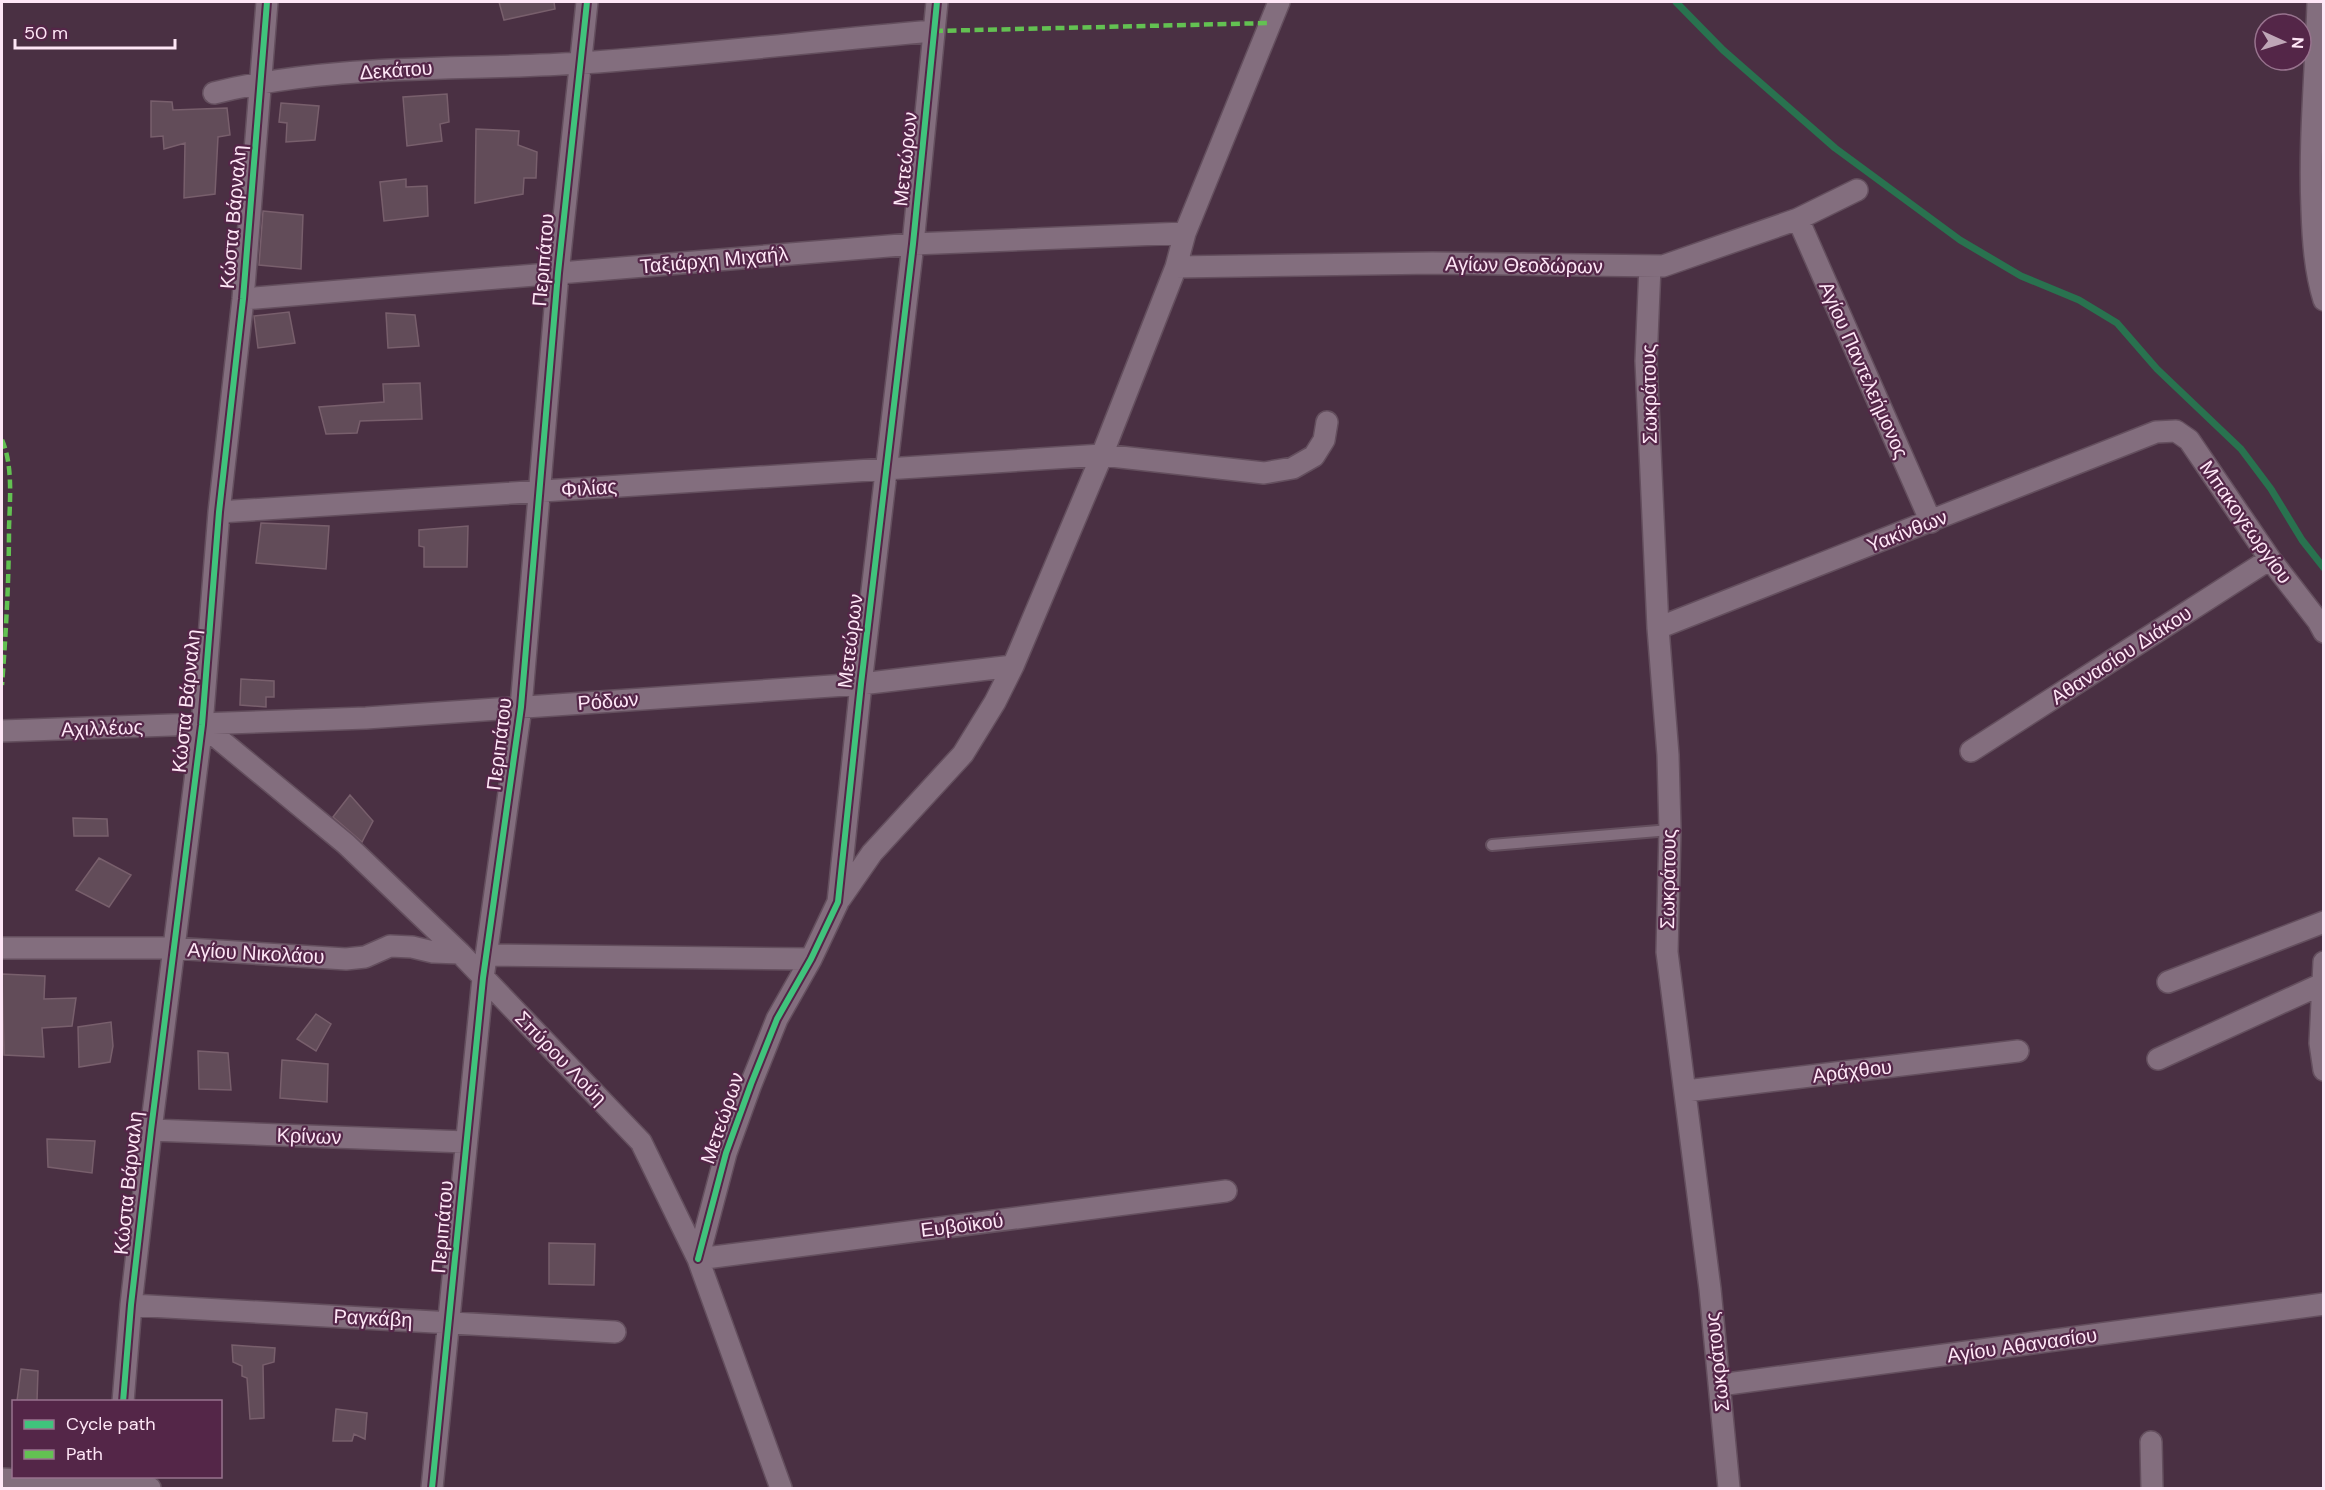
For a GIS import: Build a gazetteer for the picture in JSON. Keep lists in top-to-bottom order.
{
  "streets": {
    "street": [
      "Δεκάτου",
      "Μετεώρων",
      "Κώστα Βάρναλη",
      "Περιπάτου",
      "Ταξιάρχη Μιχαήλ",
      "Αγίων Θεοδώρων",
      "Αγίου Παντελεήμονος",
      "Σωκράτους",
      "Φιλίας",
      "Μπακογεωργίου",
      "Υακίνθων",
      "Αθανασίου Διάκου",
      "Ρόδων",
      "Αχιλλέως",
      "Αγίου Νικολάου",
      "Σπύρου Λούη",
      "Αράχθου",
      "Κρίνων",
      "Ευβοϊκού",
      "Ραγκάβη",
      "Αγίου Αθανασίου"
    ]
  },
  "crossings": [
    ["Δεκάτου", "Μετεώρων"],
    ["Δεκάτου", "Κώστα Βάρναλη"],
    ["Δεκάτου", "Περιπάτου"],
    ["Μετεώρων", "Ταξιάρχη Μιχαήλ"],
    ["Μετεώρων", "Φιλίας"],
    ["Μετεώρων", "Ρόδων"],
    ["Μετεώρων", "Σπύρου Λούη"],
    ["Μετεώρων", "Ευβοϊκού"],
    ["Κώστα Βάρναλη", "Ταξιάρχη Μιχαήλ"],
    ["Κώστα Βάρναλη", "Φιλίας"],
    ["Κώστα Βάρναλη", "Ρόδων"],
    ["Κώστα Βάρναλη", "Αχιλλέως"],
    ["Κώστα Βάρναλη", "Αγίου Νικολάου"],
    ["Κώστα Βάρναλη", "Σπύρου Λούη"],
    ["Κώστα Βάρναλη", "Κρίνων"],
    ["Κώστα Βάρναλη", "Ραγκάβη"],
    ["Περιπάτου", "Ταξιάρχη Μιχαήλ"],
    ["Περιπάτου", "Φιλίας"],
    ["Περιπάτου", "Ρόδων"],
    ["Περιπάτου", "Σπύρου Λούη"],
    ["Περιπάτου", "Κρίνων"],
    ["Περιπάτου", "Ραγκάβη"],
    ["Αγίων Θεοδώρων", "Αγίου Παντελεήμονος"],
    ["Αγίων Θεοδώρων", "Σωκράτους"],
    ["Αγίου Παντελεήμονος", "Υακίνθων"],
    ["Σωκράτους", "Υακίνθων"],
    ["Σωκράτους", "Αράχθου"],
    ["Σωκράτους", "Αγίου Αθανασίου"],
    ["Μπακογεωργίου", "Υακίνθων"],
    ["Μπακογεωργίου", "Αθανασίου Διάκου"],
    ["Ρόδων", "Αχιλλέως"],
    ["Ρόδων", "Σπύρου Λούη"],
    ["Αχιλλέως", "Σπύρου Λούη"],
    ["Αγίου Νικολάου", "Σπύρου Λούη"],
    ["Σπύρου Λούη", "Ευβοϊκού"]
  ],
  "legend": ["Cycle path", "Path"],
  "scale_bar": "50 m",
  "north": "right"
}
